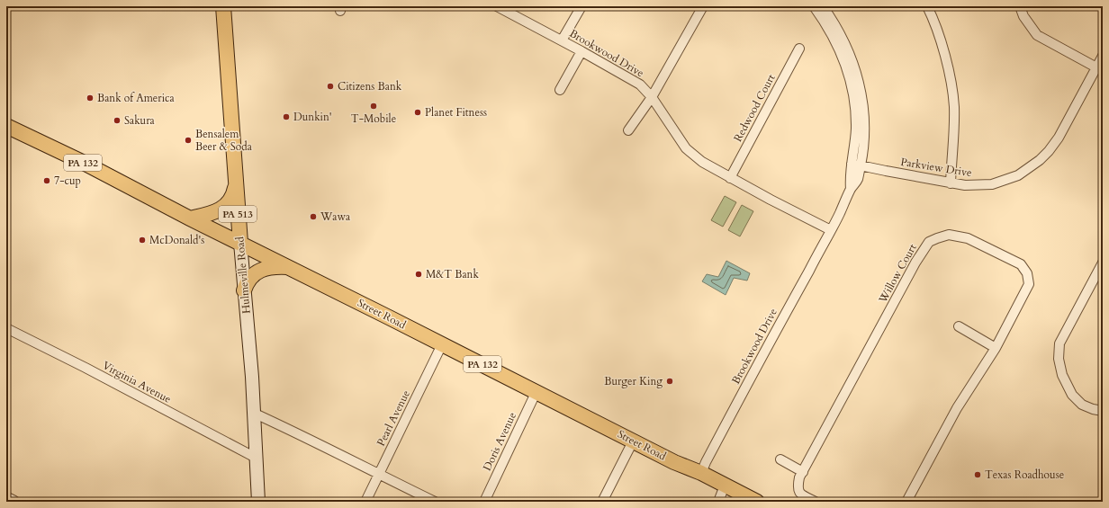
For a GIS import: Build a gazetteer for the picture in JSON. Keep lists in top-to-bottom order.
{
  "streets": {
    "main road": [
      "PA 132",
      "PA 513",
      "Hulmeville Road",
      "Street Road"
    ],
    "street": [
      "Brookwood Drive",
      "Redwood Court",
      "Parkview Drive",
      "Willow Court",
      "Virginia Avenue",
      "Pearl Avenue",
      "Doris Avenue"
    ]
  },
  "crossings": [
    ["Brookwood Drive", "Redwood Court"],
    ["Brookwood Drive", "Parkview Drive"],
    ["Brookwood Drive", "Street Road"],
    ["Hulmeville Road", "Street Road"],
    ["Hulmeville Road", "Virginia Avenue"],
    ["Street Road", "Pearl Avenue"],
    ["Street Road", "Doris Avenue"]
  ],
  "places": [
    "Citizens Bank",
    "Bank of America",
    "T-Mobile",
    "Planet Fitness",
    "Dunkin'",
    "Sakura",
    "Bensalem Beer & Soda",
    "7-cup",
    "Wawa",
    "McDonald's",
    "M&T Bank",
    "Burger King",
    "Texas Roadhouse"
  ]
}
